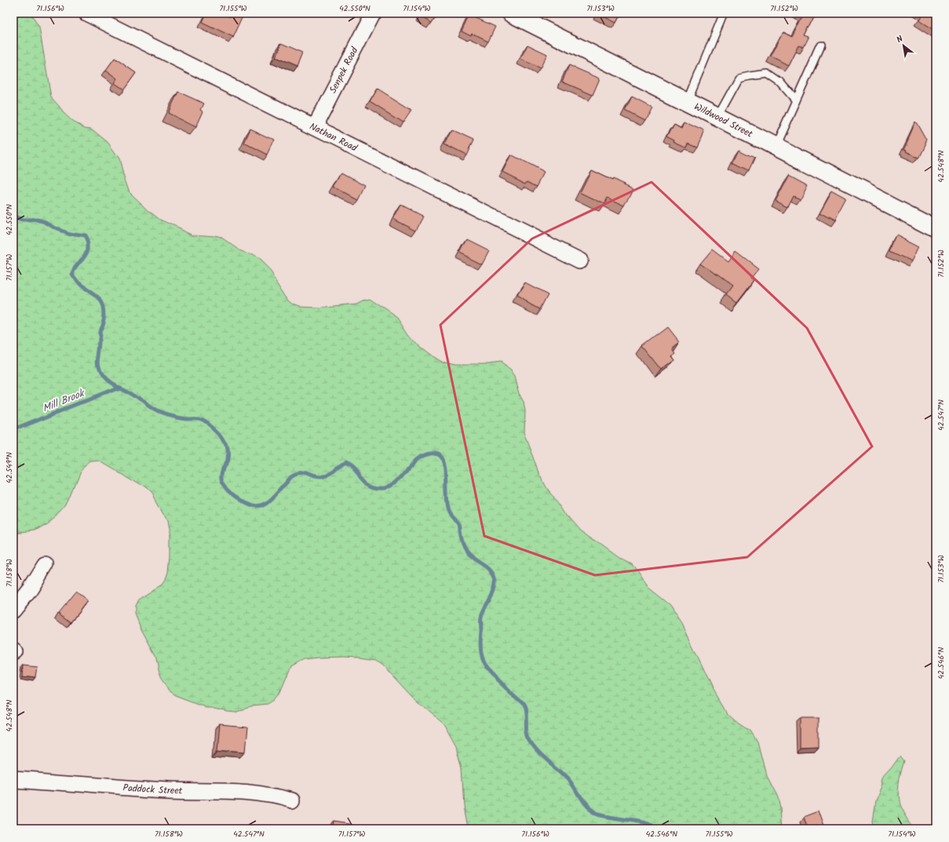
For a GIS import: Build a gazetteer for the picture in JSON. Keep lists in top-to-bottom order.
{
  "streets": {
    "street": [
      "Senpek Road",
      "Wildwood Street",
      "Nathan Road",
      "Paddock Street"
    ]
  },
  "crossings": [
    ["Senpek Road", "Nathan Road"]
  ],
  "water": ["Mill Brook"],
  "north": "top left",
  "coordinates": [
    "71.156°W",
    "71.155°W",
    "42.550°N",
    "71.154°W",
    "71.153°W",
    "71.152°W",
    "42.548°N",
    "71.157°W",
    "42.547°N",
    "42.549°N",
    "71.158°W",
    "42.546°N"
  ]
}
